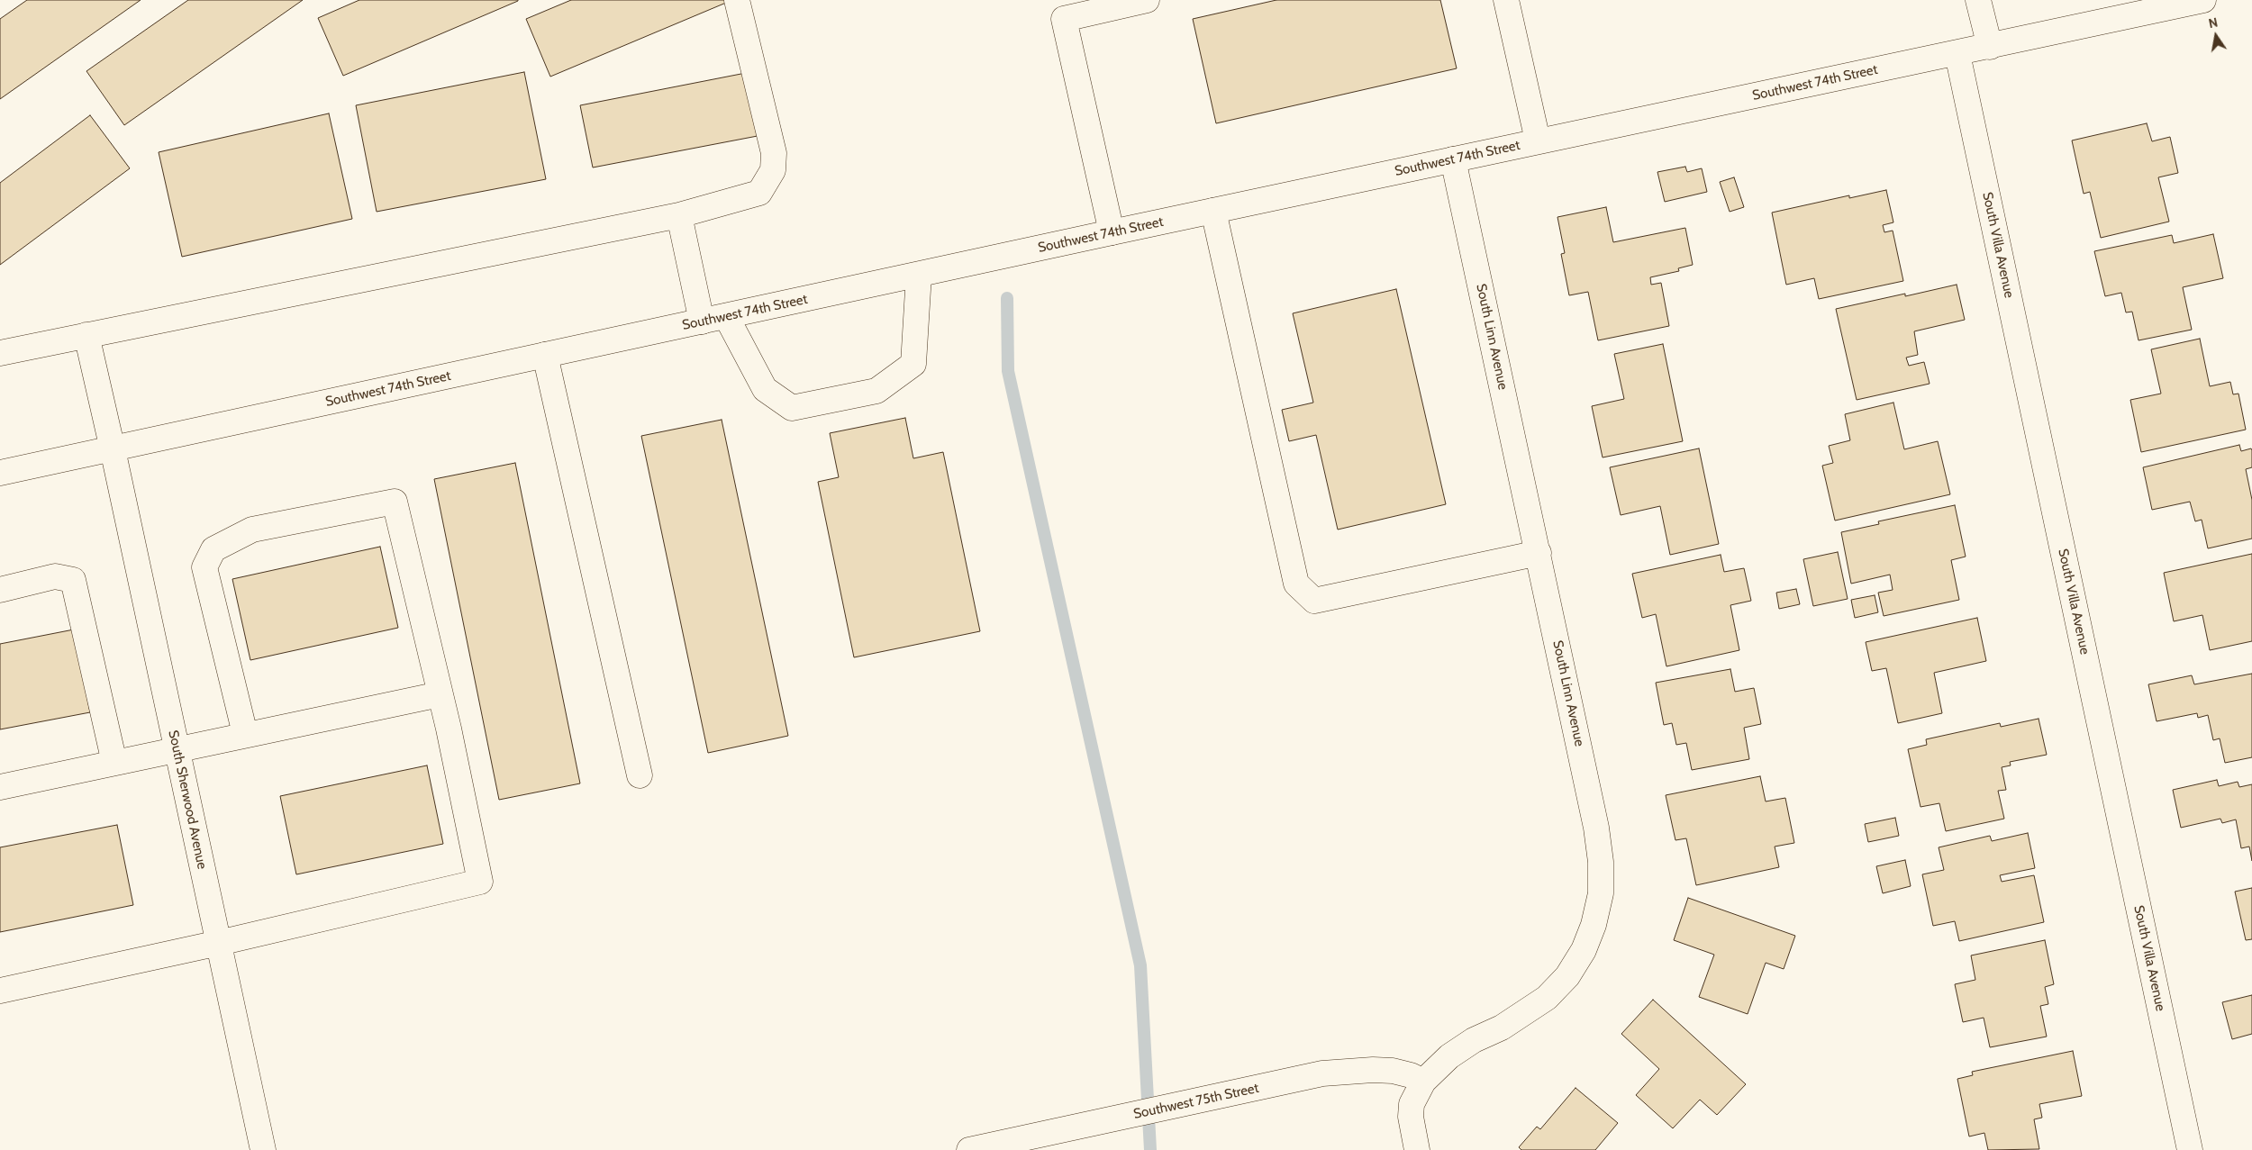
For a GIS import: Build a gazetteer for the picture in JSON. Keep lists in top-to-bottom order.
{
  "streets": {
    "street": [
      "Southwest 74th Street",
      "South Villa Avenue",
      "South Linn Avenue",
      "South Sherwood Avenue",
      "Southwest 75th Street"
    ]
  },
  "crossings": [
    ["Southwest 74th Street", "South Villa Avenue"],
    ["Southwest 74th Street", "South Linn Avenue"],
    ["Southwest 74th Street", "South Sherwood Avenue"],
    ["South Linn Avenue", "Southwest 75th Street"]
  ],
  "north": "top"
}
